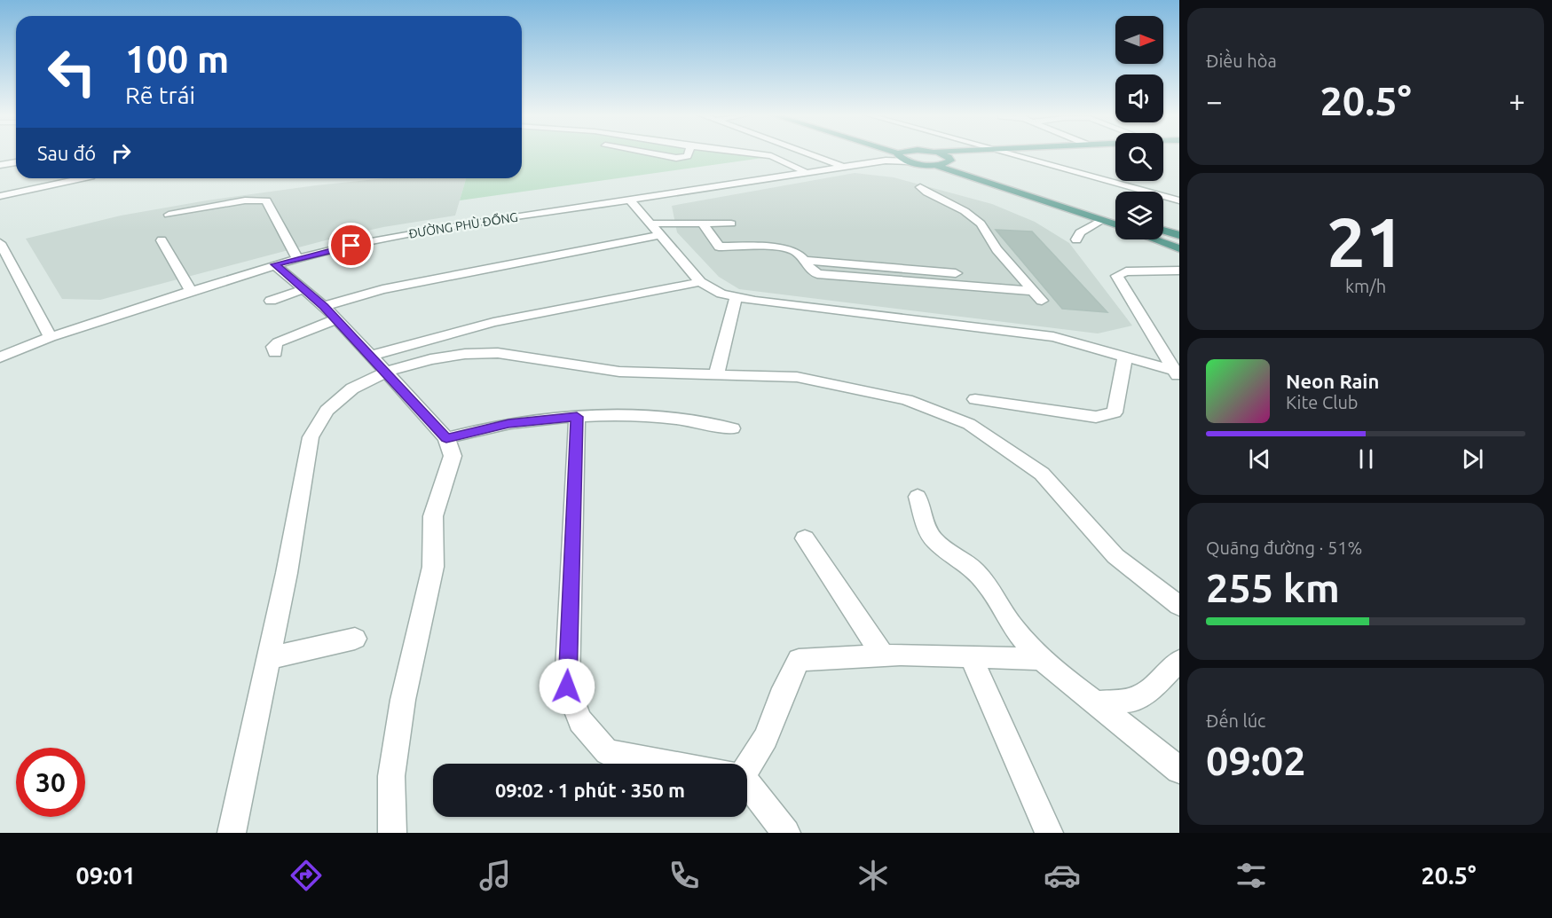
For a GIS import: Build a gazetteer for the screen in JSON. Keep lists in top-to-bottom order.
{
  "streets": {
    "street": ["ĐƯỜNG PHÙ ĐỔNG"]
  },
  "north": "right",
  "page": {
    "tile": [
      "Điều hòa",
      ["21", "km/h"],
      ["Quãng đường · 51%", "255 km"],
      ["Đến lúc", "09:02"]
    ],
    "turn": ["100 m", "Rẽ trái"],
    "heat": ["−", "20.5°", "+"],
    "then": "Sau đó",
    "song": ["Neon Rain", "Kite Club"],
    "limit": "30",
    "trip": "09:02 · 1 phút · 350 m",
    "tabs": ["09:01", "20.5°"]
  }
}
